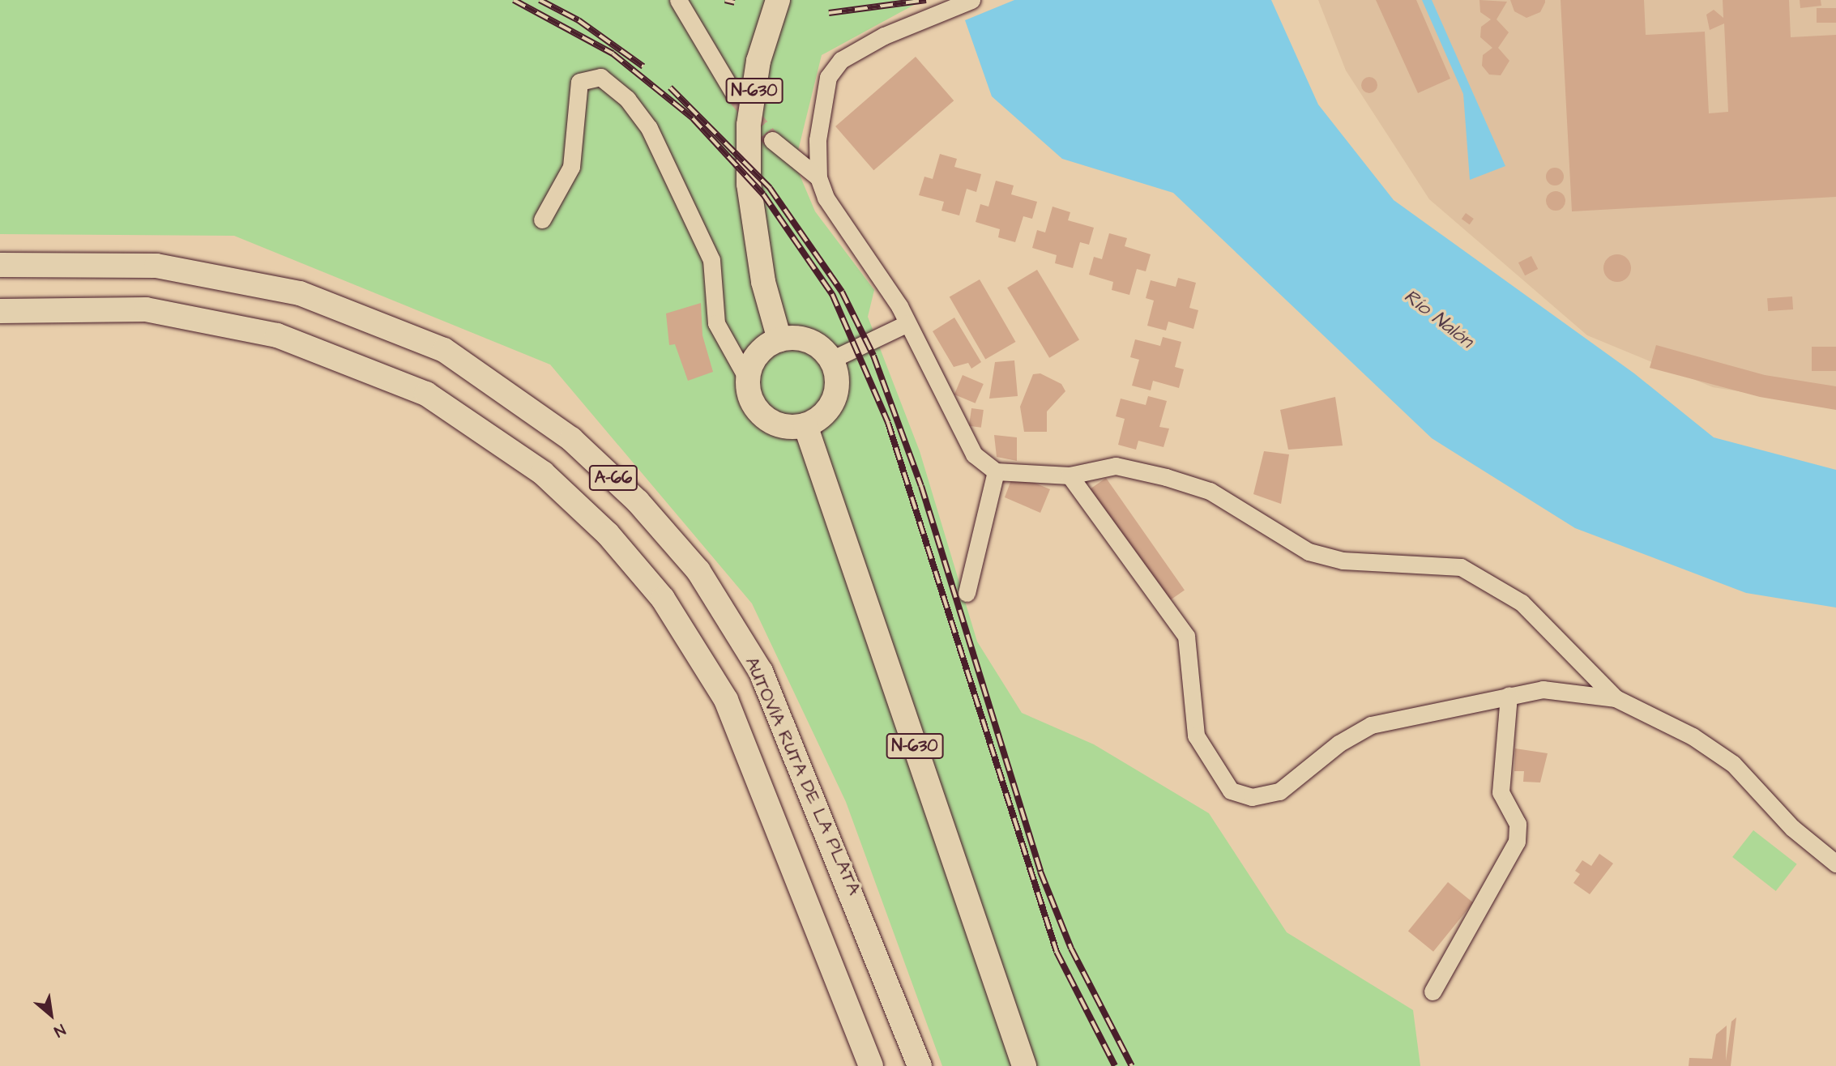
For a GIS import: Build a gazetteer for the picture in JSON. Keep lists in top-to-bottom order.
{
  "streets": {
    "highway": ["N-630", "A-66", "AUTOVÍA RUTA DE LA PLATA"]
  },
  "water": ["Río Nalón"],
  "north": "bottom right"
}
